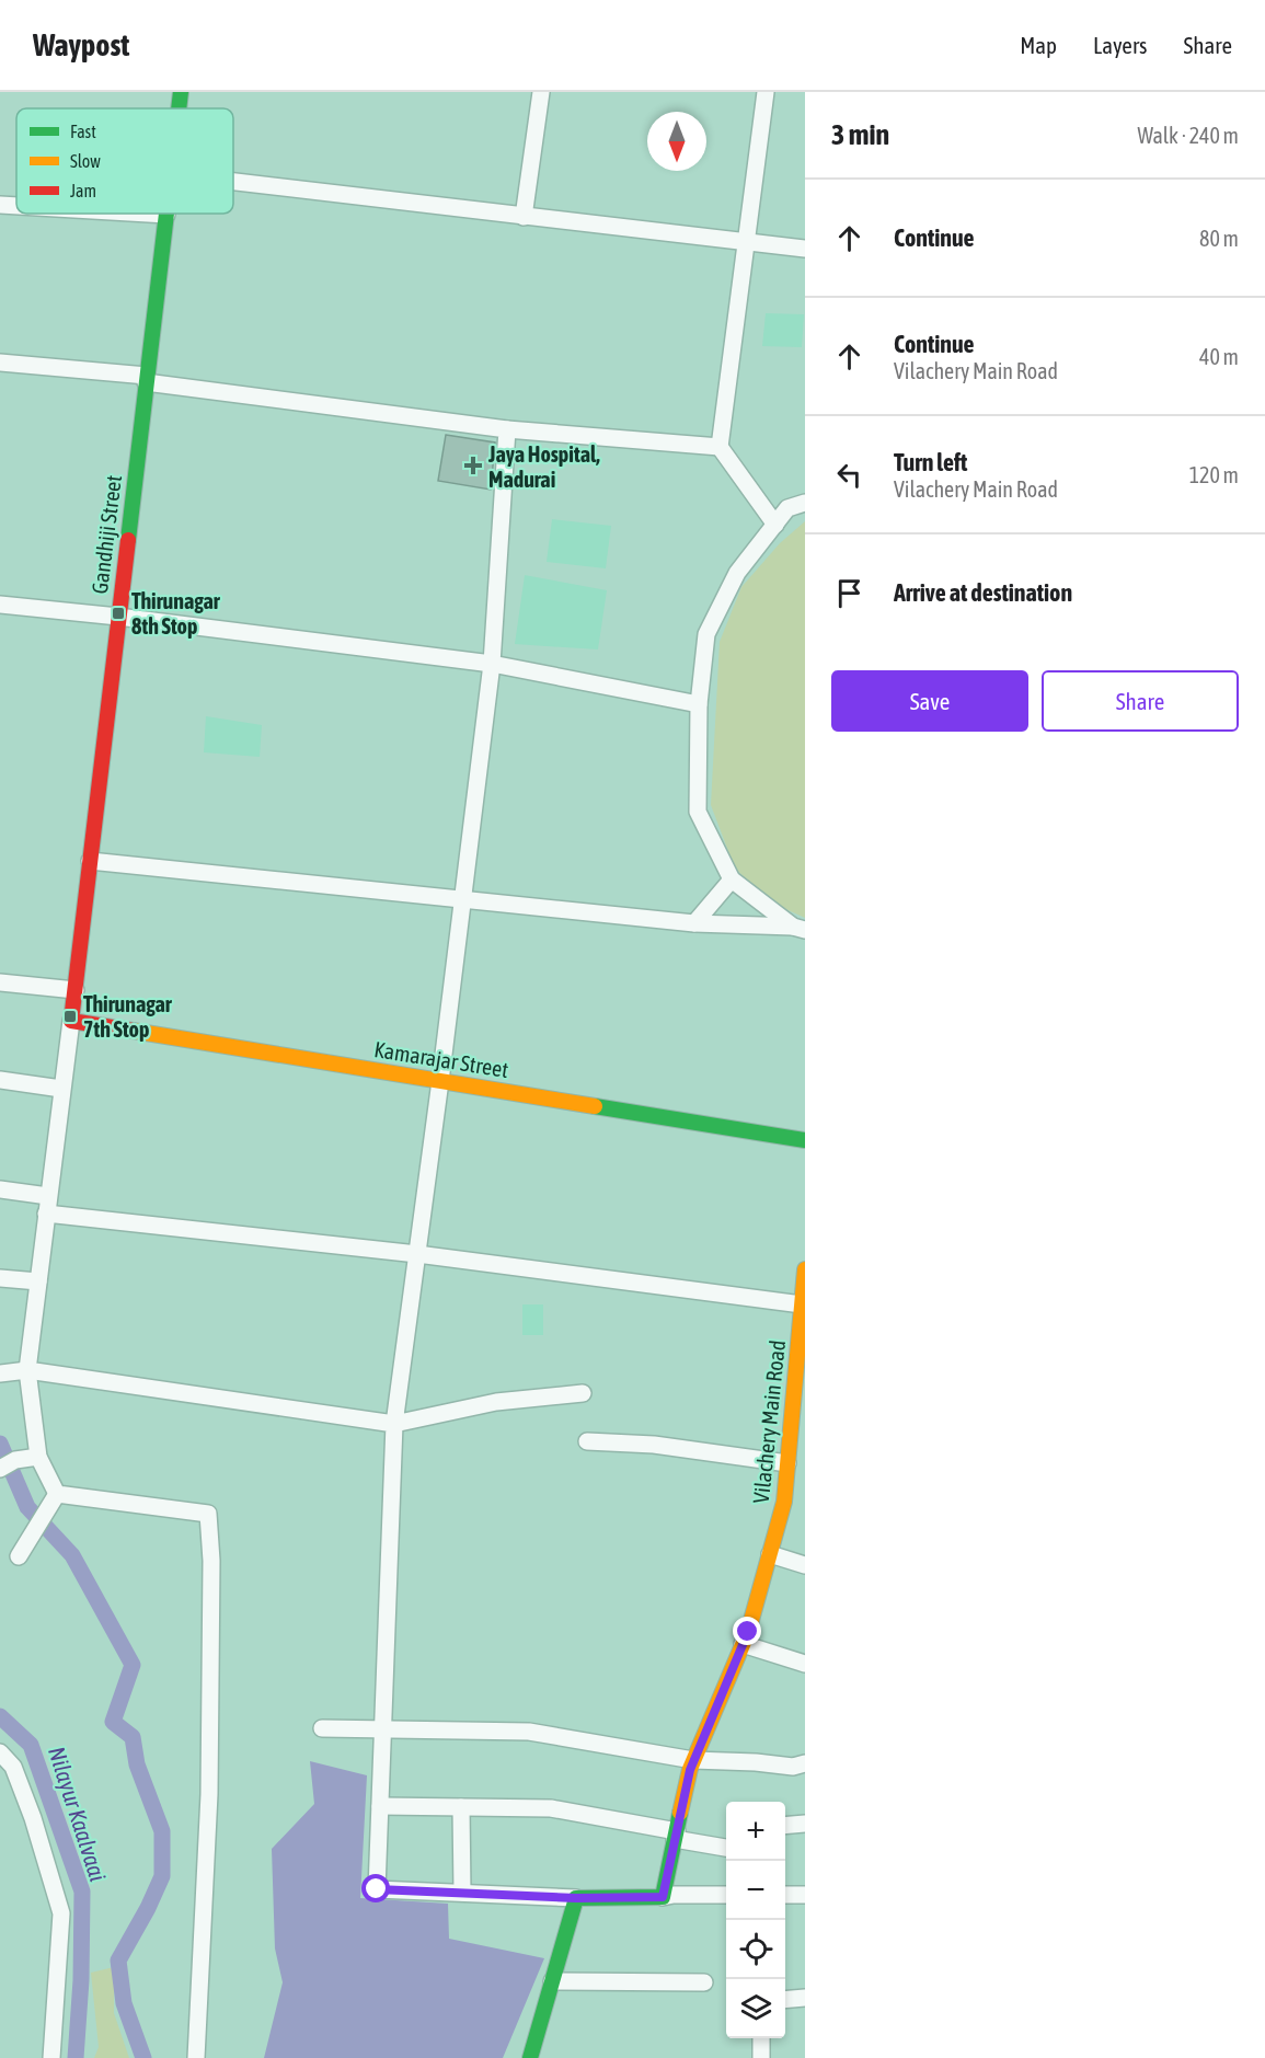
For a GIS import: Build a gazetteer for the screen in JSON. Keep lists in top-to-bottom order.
{
  "streets": {
    "main road": ["Gandhiji Street", "Kamarajar Street", "Vilachery Main Road"]
  },
  "crossings": [
    ["Gandhiji Street", "Kamarajar Street"]
  ],
  "water": ["Nilayur Kaalvaai"],
  "places": {
    "health": ["Jaya Hospital, Madurai"],
    "transit": ["Thirunagar 8th Stop", "Thirunagar 7th Stop"]
  },
  "legend": ["Fast", "Slow", "Jam"],
  "north": "bottom",
  "page": {
    "header": "Waypost",
    "nav": ["Map", "Layers", "Share"],
    "heading": ["3 min", "Walk · 240 m"],
    "list": [
      ["Continue", "80 m"],
      ["Continue", "Vilachery Main Road", "40 m"],
      ["Turn left", "Vilachery Main Road", "120 m"],
      "Arrive at destination"
    ],
    "buttons": ["Save", "Share"],
    "map_buttons": ["+", "−"]
  }
}
